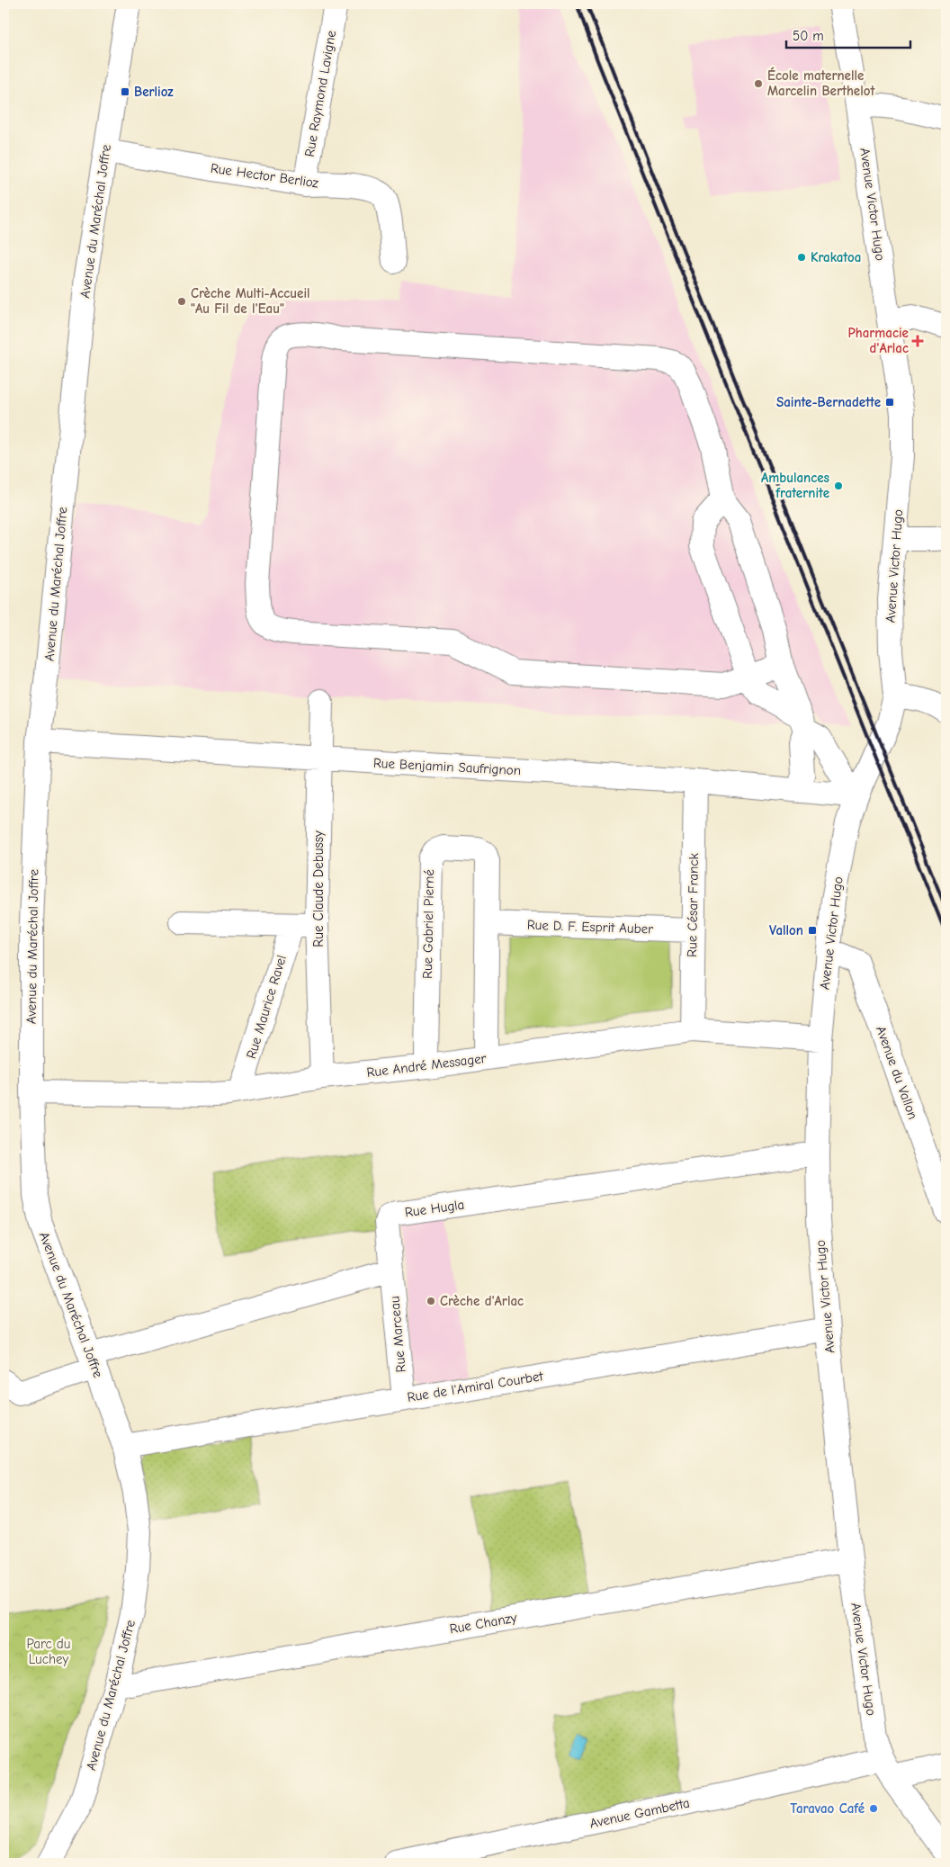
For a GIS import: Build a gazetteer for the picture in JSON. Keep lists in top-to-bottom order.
{
  "streets": {
    "street": [
      "Rue Raymond Lavigne",
      "Rue Hector Berlioz",
      "Avenue Victor Hugo",
      "Avenue du Maréchal Joffre",
      "Rue Benjamin Saufrignon",
      "Rue Claude Debussy",
      "Rue César Franck",
      "Rue Gabriel Pierné",
      "Rue D. F. Esprit Auber",
      "Rue Maurice Ravel",
      "Rue André Messager",
      "Avenue du Vallon",
      "Rue Hugla",
      "Rue Marceau",
      "Rue de l'Amiral Courbet",
      "Rue Chanzy",
      "Avenue Gambetta"
    ]
  },
  "crossings": [
    ["Rue Raymond Lavigne", "Rue Hector Berlioz"],
    ["Rue Hector Berlioz", "Avenue du Maréchal Joffre"],
    ["Avenue Victor Hugo", "Rue Benjamin Saufrignon"],
    ["Avenue Victor Hugo", "Rue André Messager"],
    ["Avenue Victor Hugo", "Avenue du Vallon"],
    ["Avenue Victor Hugo", "Rue Hugla"],
    ["Avenue Victor Hugo", "Rue de l'Amiral Courbet"],
    ["Avenue Victor Hugo", "Rue Chanzy"],
    ["Avenue Victor Hugo", "Avenue Gambetta"],
    ["Avenue du Maréchal Joffre", "Rue Benjamin Saufrignon"],
    ["Avenue du Maréchal Joffre", "Rue André Messager"],
    ["Avenue du Maréchal Joffre", "Rue de l'Amiral Courbet"],
    ["Avenue du Maréchal Joffre", "Rue Chanzy"],
    ["Rue Benjamin Saufrignon", "Rue Claude Debussy"],
    ["Rue Benjamin Saufrignon", "Rue César Franck"],
    ["Rue Claude Debussy", "Rue André Messager"],
    ["Rue César Franck", "Rue D. F. Esprit Auber"],
    ["Rue César Franck", "Rue André Messager"],
    ["Rue Gabriel Pierné", "Rue D. F. Esprit Auber"],
    ["Rue Gabriel Pierné", "Rue André Messager"],
    ["Rue Maurice Ravel", "Rue André Messager"],
    ["Rue Hugla", "Rue Marceau"],
    ["Rue Marceau", "Rue de l'Amiral Courbet"]
  ],
  "parks": ["Parc du Luchey"],
  "places": {
    "other": [
      "École maternelle Marcelin Berthelot",
      "Krakatoa",
      "Crèche Multi-Accueil \"Au Fil de l'Eau\"",
      "Ambulances fraternite",
      "Crèche d'Arlac",
      "Taravao Café"
    ],
    "transit": ["Berlioz", "Sainte-Bernadette", "Vallon"],
    "health": ["Pharmacie d'Arlac"]
  },
  "scale_bar": "50 m"
}
